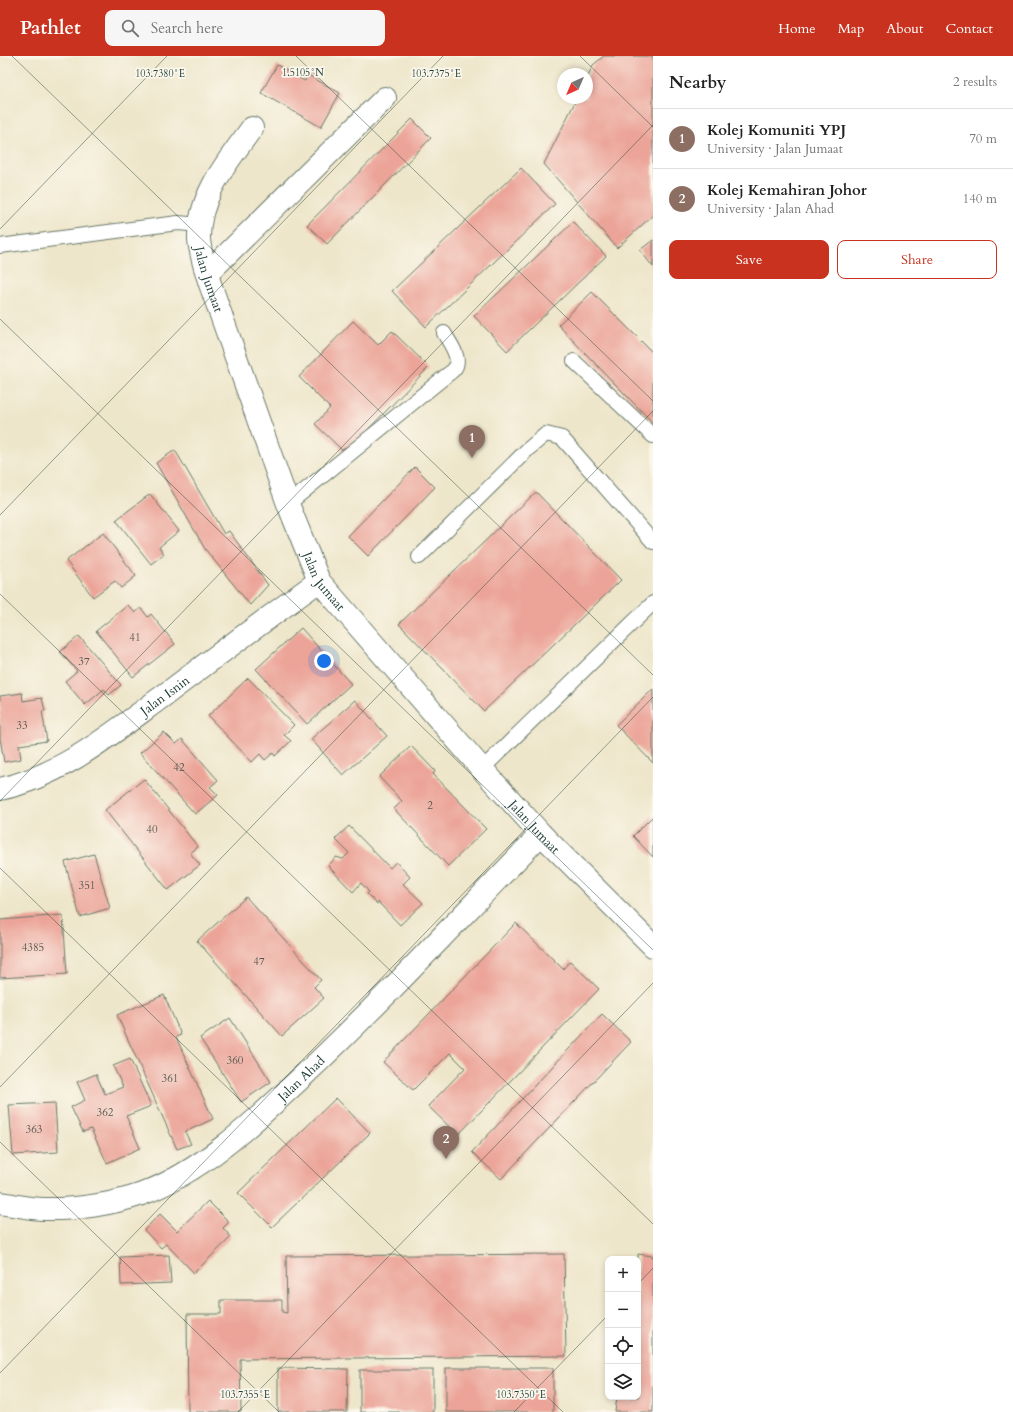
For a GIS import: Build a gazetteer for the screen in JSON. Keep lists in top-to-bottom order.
{
  "streets": {
    "street": ["Jalan Jumaat", "Jalan Isnin", "Jalan Ahad"]
  },
  "crossings": [
    ["Jalan Jumaat", "Jalan Isnin"],
    ["Jalan Jumaat", "Jalan Ahad"]
  ],
  "house_numbers": [
    "41",
    "37",
    "33",
    "42",
    "2",
    "40",
    "351",
    "4385",
    "47",
    "360",
    "361",
    "362",
    "363"
  ],
  "north": "bottom left",
  "page": {
    "header": "Pathlet",
    "search": "Search here",
    "nav": [
      "Home",
      "Map",
      "About",
      "Contact"
    ],
    "heading": ["Nearby", "2 results"],
    "list": [
      {
        "mark": "1",
        "name": "Kolej Komuniti YPJ",
        "note": "University · Jalan Jumaat",
        "value": "70 m"
      },
      {
        "mark": "2",
        "name": "Kolej Kemahiran Johor",
        "note": "University · Jalan Ahad",
        "value": "140 m"
      }
    ],
    "buttons": ["Save", "Share"],
    "pins": ["1", "2"],
    "map_buttons": ["+", "−"]
  },
  "coordinates": [
    "1.5105°N",
    "103.7380°E",
    "103.7375°E",
    "103.7355°E",
    "103.7350°E"
  ]
}
